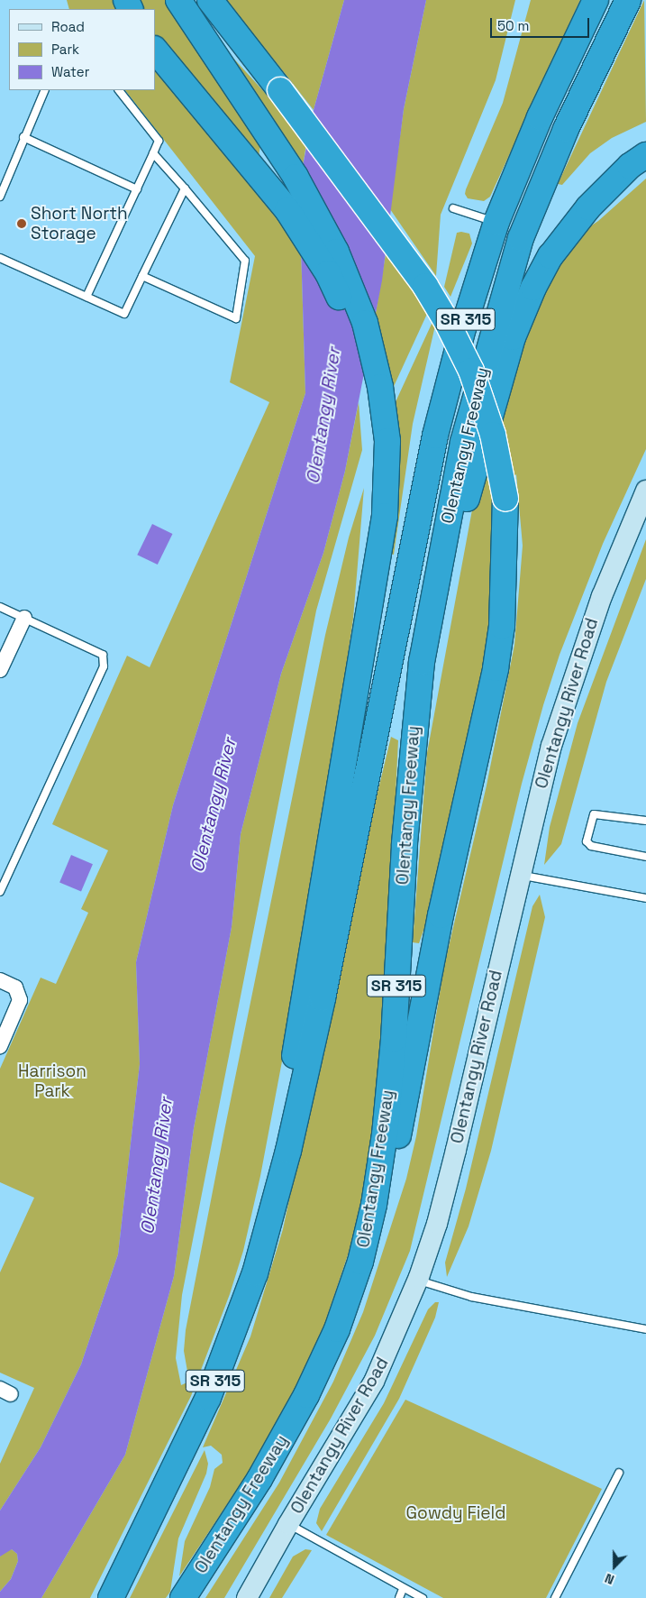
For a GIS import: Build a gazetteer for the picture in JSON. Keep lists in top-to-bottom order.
{
  "streets": {
    "highway": ["SR 315", "Olentangy Freeway"],
    "main road": ["Olentangy River Road"]
  },
  "water": ["Olentangy River"],
  "parks": ["Harrison Park", "Gowdy Field"],
  "places": ["Short North Storage"],
  "legend": ["Road", "Park", "Water"],
  "scale_bar": "50 m",
  "north": "bottom"
}
